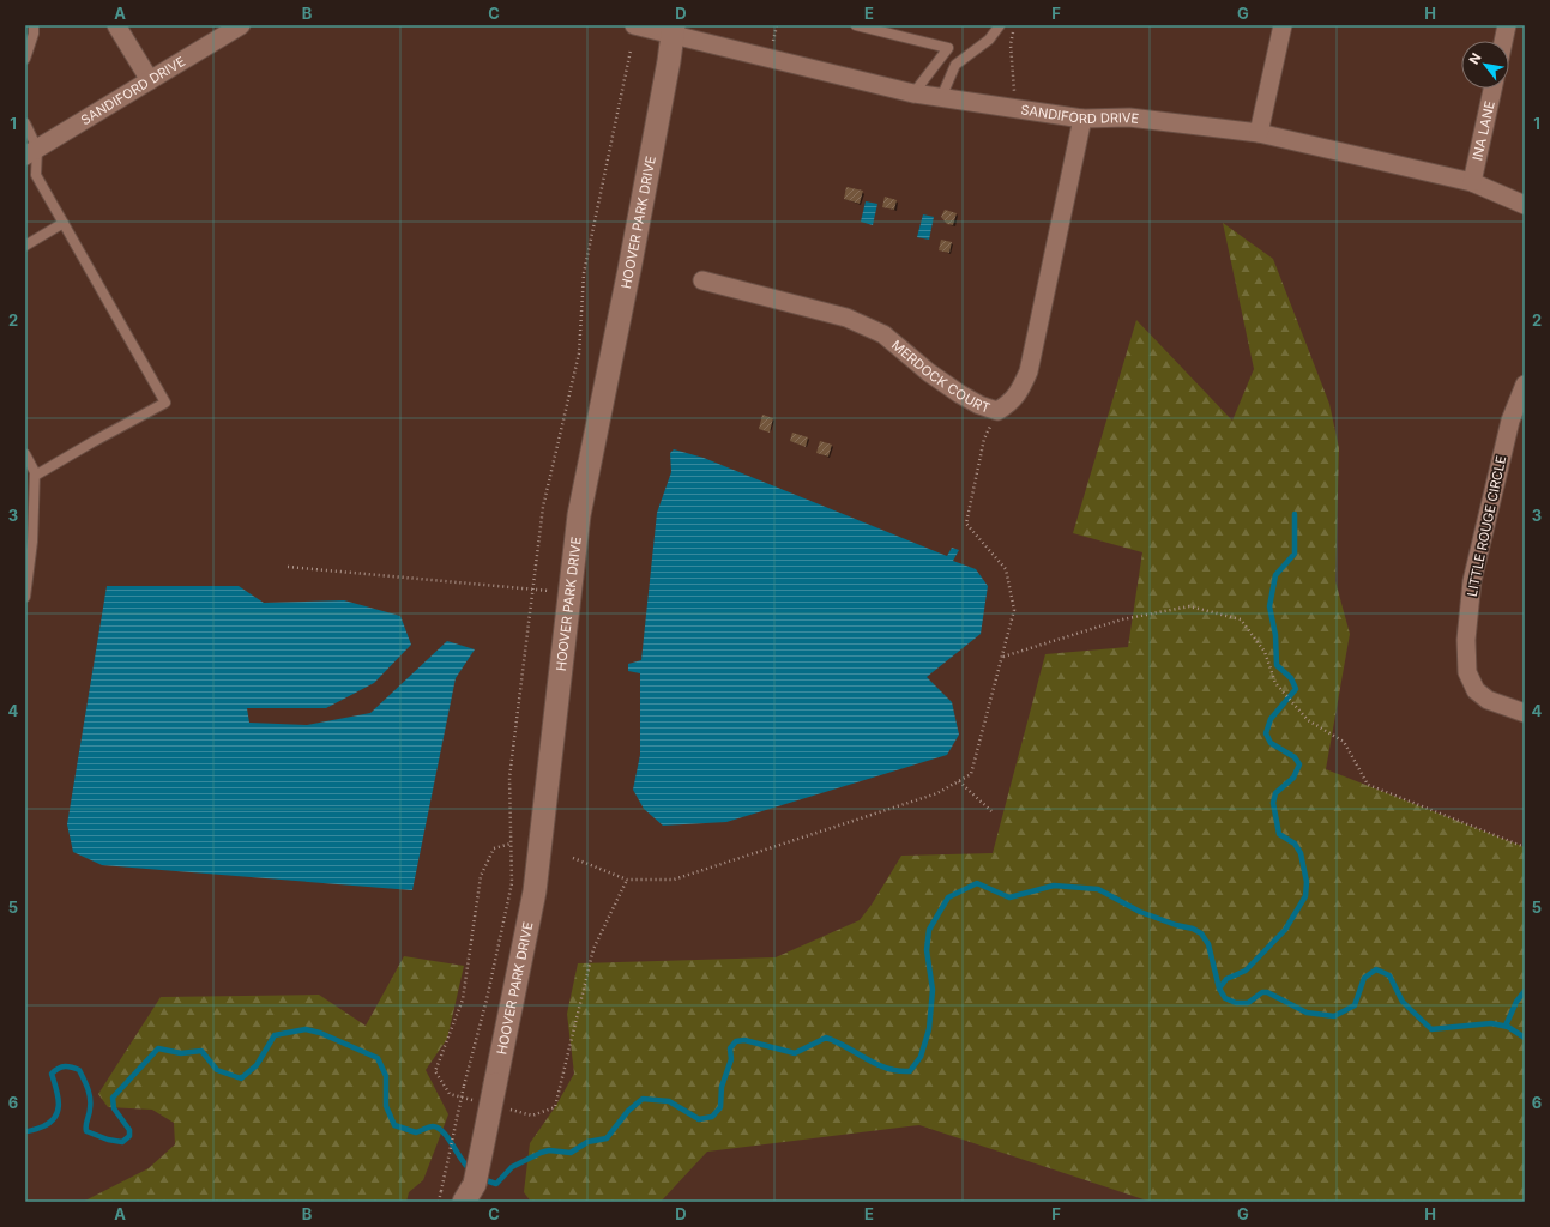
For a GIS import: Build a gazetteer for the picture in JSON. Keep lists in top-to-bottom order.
{
  "streets": {
    "street": [
      "SANDIFORD DRIVE",
      "INA LANE",
      "HOOVER PARK DRIVE",
      "MERDOCK COURT",
      "LITTLE ROUGE CIRCLE"
    ]
  },
  "crossings": [
    ["SANDIFORD DRIVE", "INA LANE"],
    ["SANDIFORD DRIVE", "HOOVER PARK DRIVE"],
    ["SANDIFORD DRIVE", "MERDOCK COURT"]
  ],
  "north": "top left",
  "grid": {
    "columns": [
      "A",
      "B",
      "C",
      "D",
      "E",
      "F",
      "G",
      "H"
    ],
    "rows": [
      "1",
      "2",
      "3",
      "4",
      "5",
      "6"
    ]
  }
}
